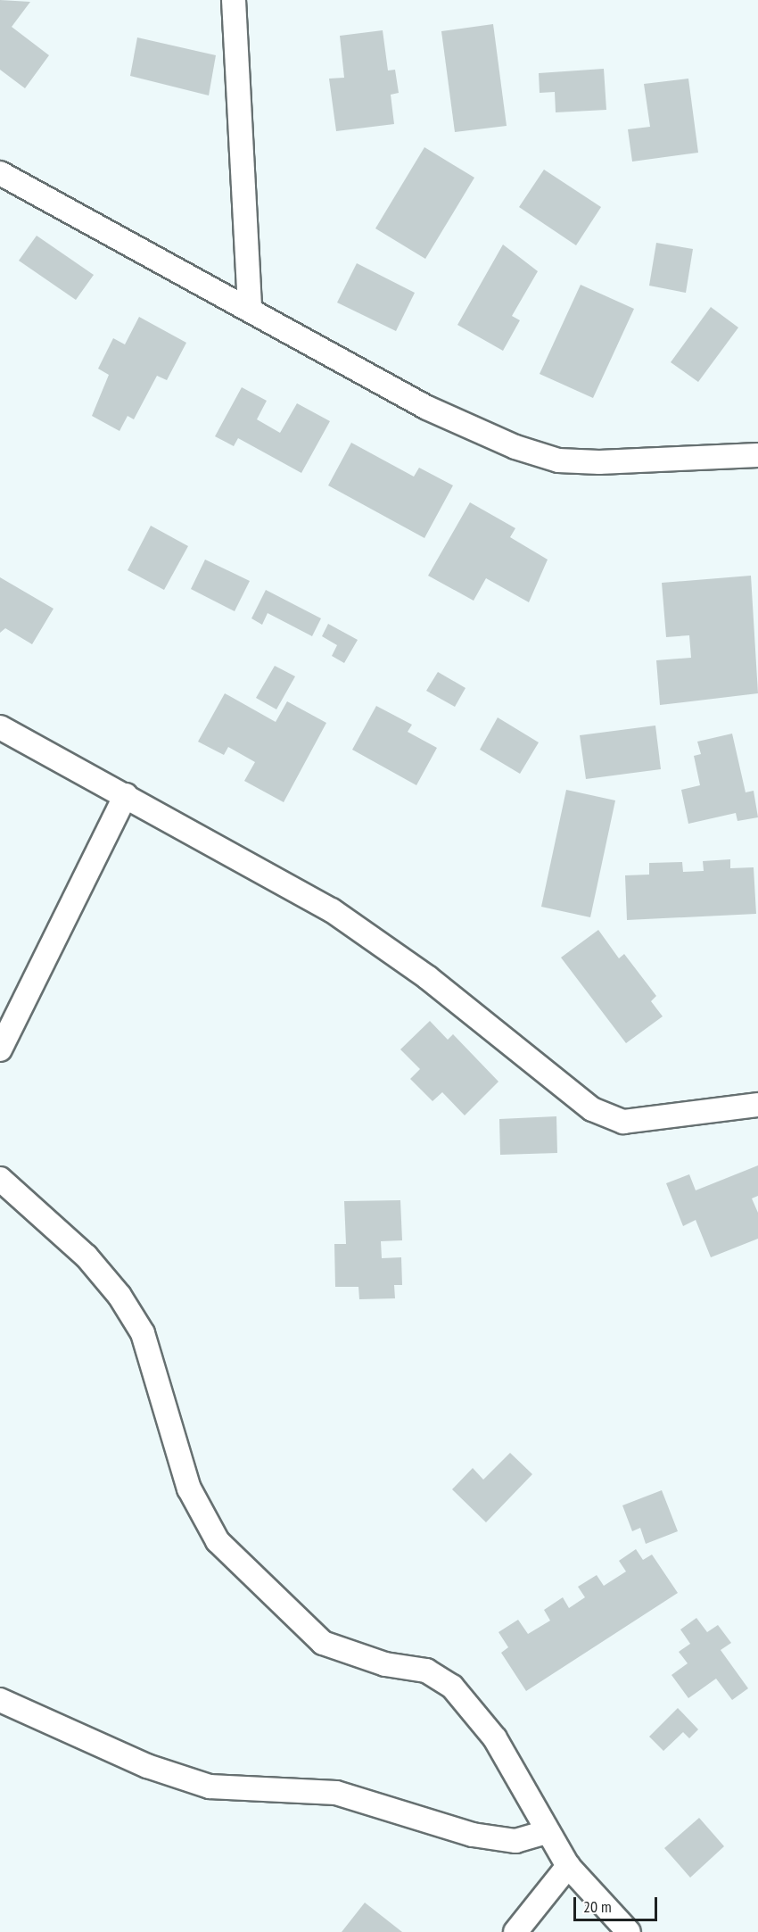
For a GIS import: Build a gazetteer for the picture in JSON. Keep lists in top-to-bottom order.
{
  "scale_bar": "20 m"
}
